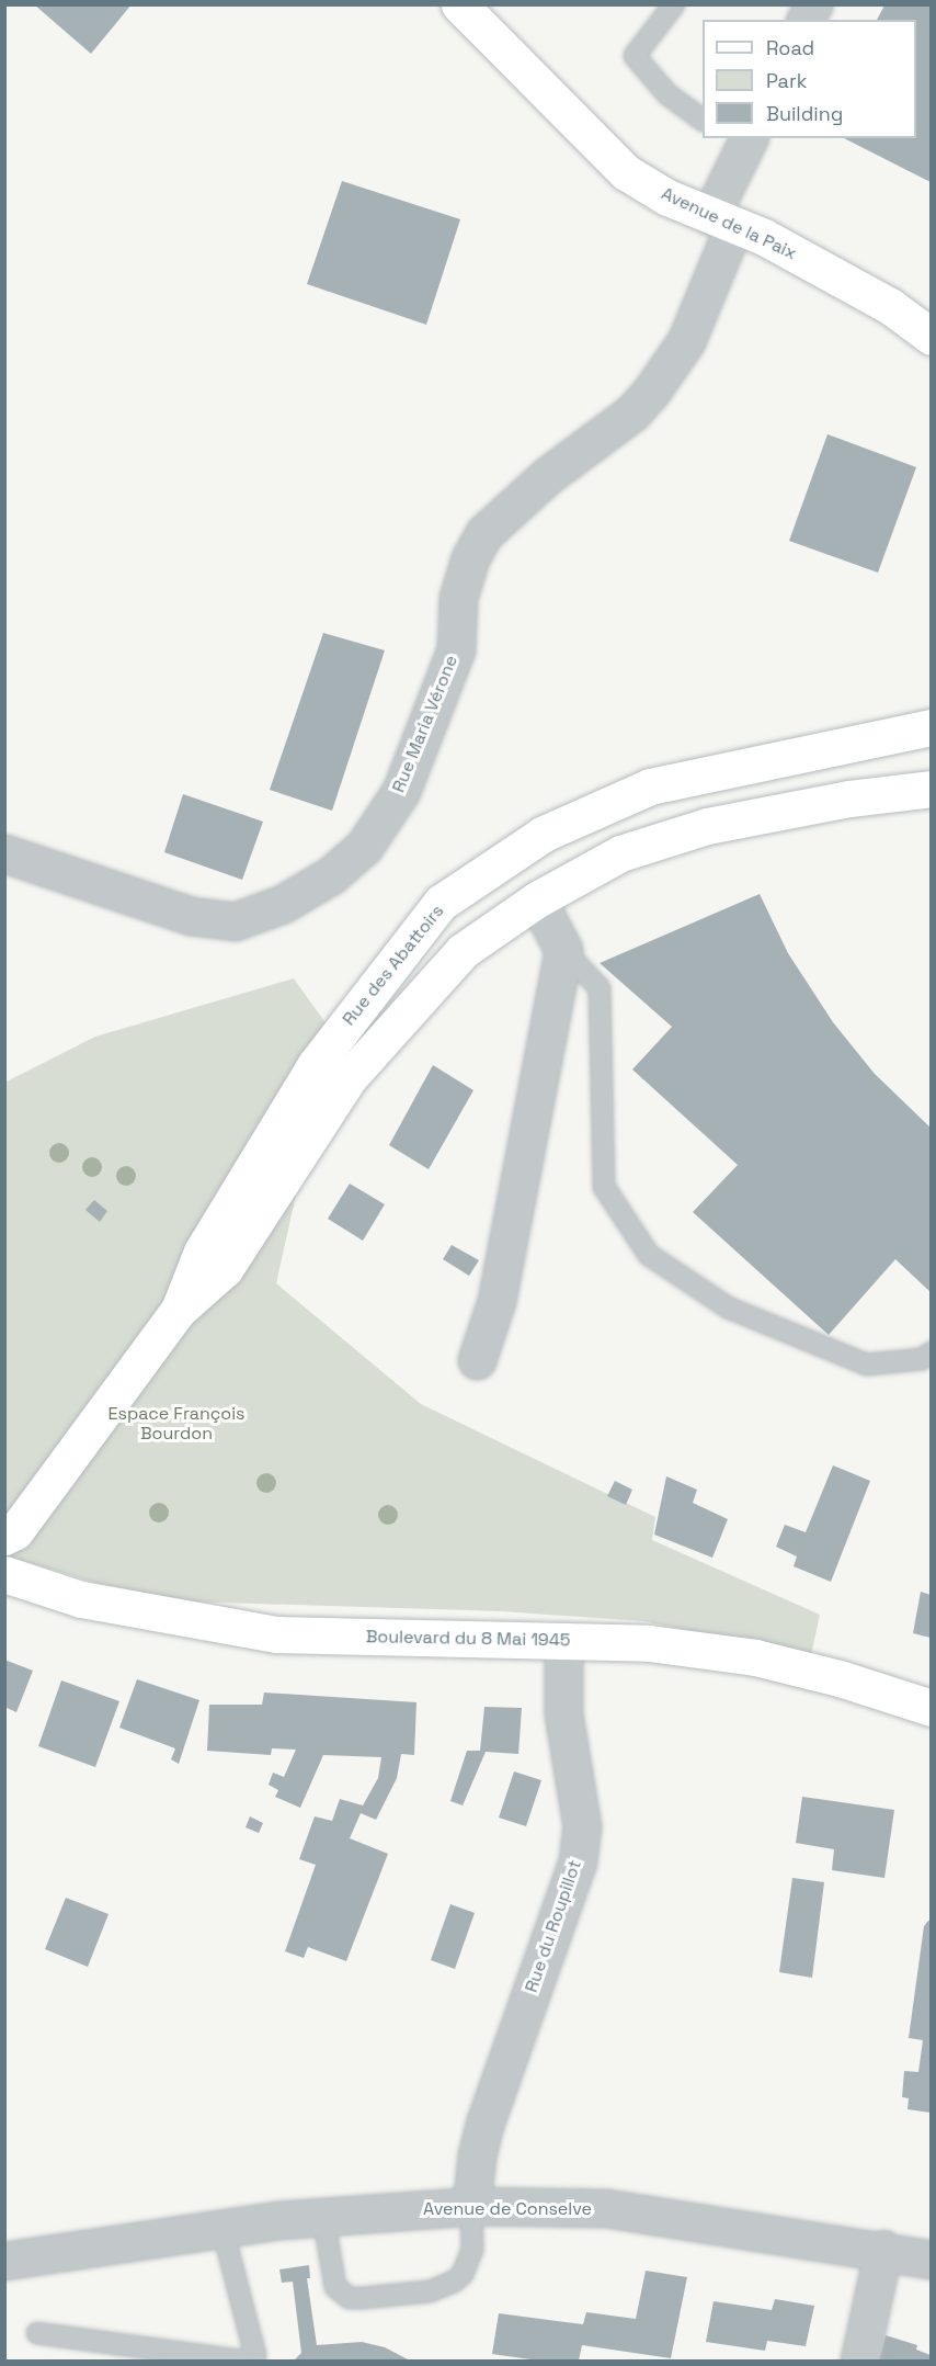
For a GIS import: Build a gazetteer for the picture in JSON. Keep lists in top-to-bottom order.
{
  "streets": {
    "main road": ["Avenue de la Paix", "Rue des Abattoirs", "Boulevard du 8 Mai 1945"],
    "street": ["Rue Maria Vérone", "Rue du Roupillot", "Avenue de Conselve"]
  },
  "crossings": [
    ["Avenue de la Paix", "Rue Maria Vérone"],
    ["Boulevard du 8 Mai 1945", "Rue du Roupillot"],
    ["Rue du Roupillot", "Avenue de Conselve"]
  ],
  "parks": ["Espace François Bourdon"],
  "legend": ["Road", "Park", "Building"]
}
